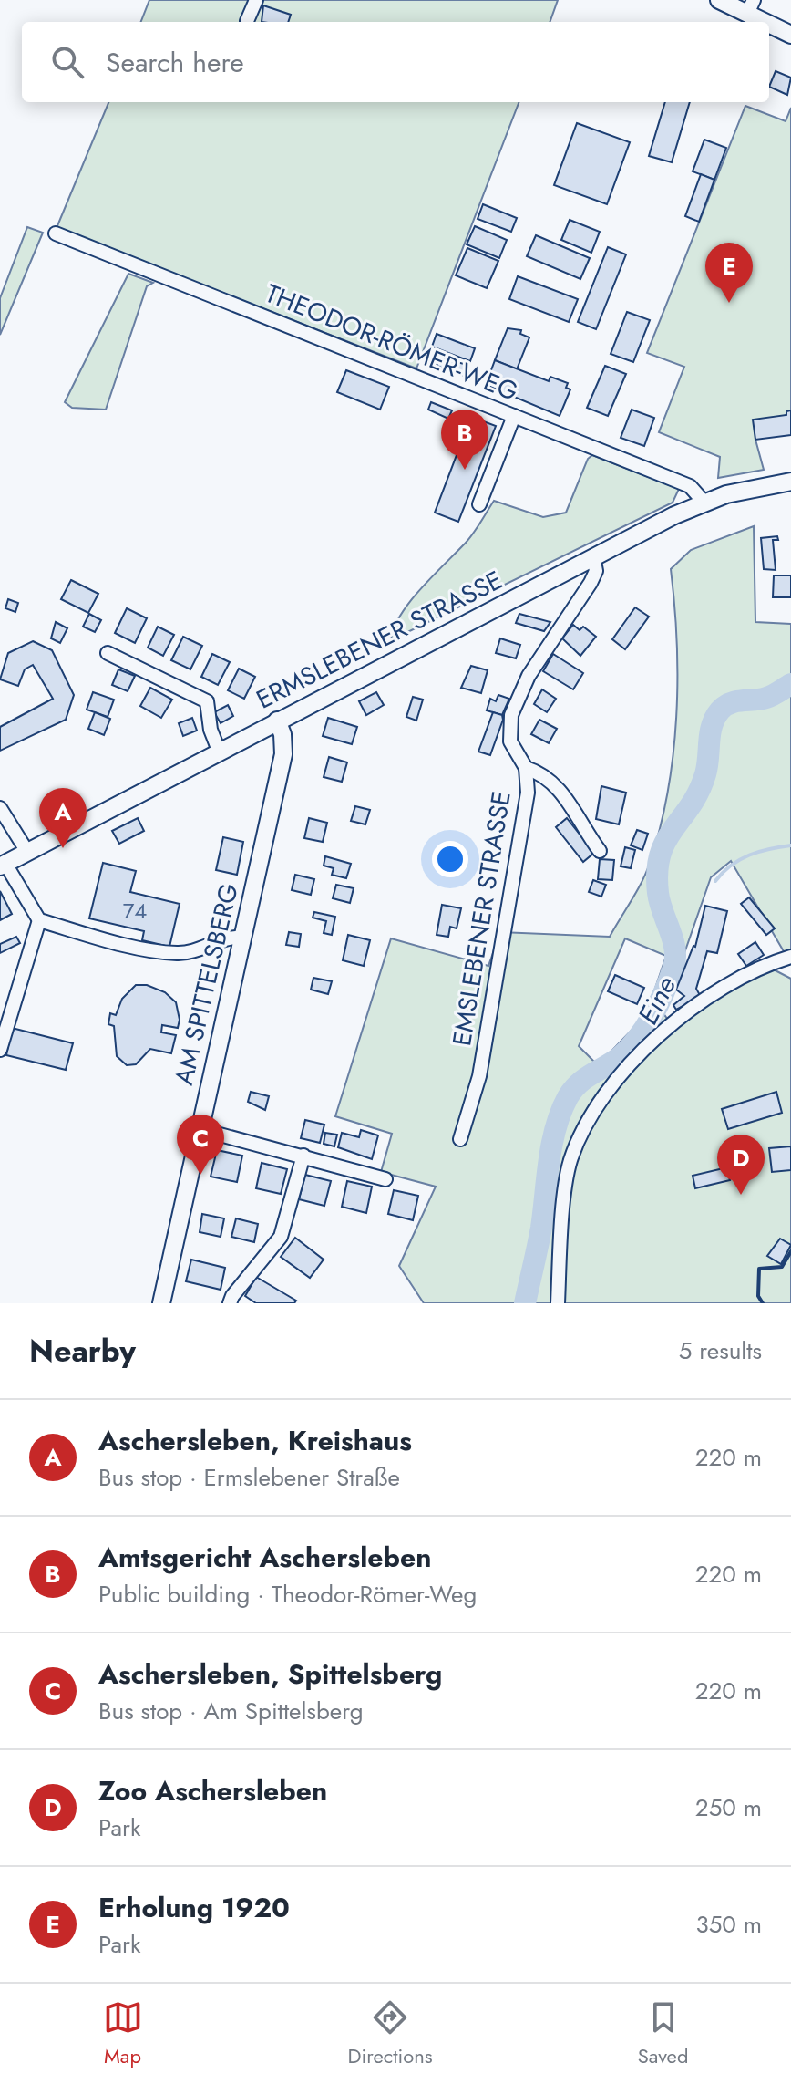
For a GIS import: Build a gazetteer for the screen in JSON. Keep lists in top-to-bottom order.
{
  "streets": {
    "main road": ["ERMSLEBENER STRASSE", "AM SPITTELSBERG"],
    "street": ["THEODOR-RÖMER-WEG", "EMSLEBENER STRASSE"]
  },
  "crossings": [
    ["THEODOR-RÖMER-WEG", "ERMSLEBENER STRASSE"],
    ["ERMSLEBENER STRASSE", "EMSLEBENER STRASSE"],
    ["ERMSLEBENER STRASSE", "AM SPITTELSBERG"]
  ],
  "water": ["Eine"],
  "house_numbers": ["74"],
  "page": {
    "search": "Search here",
    "pins": [
      "E",
      "B",
      "A",
      "C",
      "D"
    ],
    "heading": ["Nearby", "5 results"],
    "list": [
      {
        "mark": "A",
        "name": "Aschersleben, Kreishaus",
        "note": "Bus stop · Ermslebener Straße",
        "value": "220 m"
      },
      {
        "mark": "B",
        "name": "Amtsgericht Aschersleben",
        "note": "Public building · Theodor-Römer-Weg",
        "value": "220 m"
      },
      {
        "mark": "C",
        "name": "Aschersleben, Spittelsberg",
        "note": "Bus stop · Am Spittelsberg",
        "value": "220 m"
      },
      {
        "mark": "D",
        "name": "Zoo Aschersleben",
        "note": "Park",
        "value": "250 m"
      },
      {
        "mark": "E",
        "name": "Erholung 1920",
        "note": "Park",
        "value": "350 m"
      }
    ],
    "nav": ["Map", "Directions", "Saved"]
  }
}
